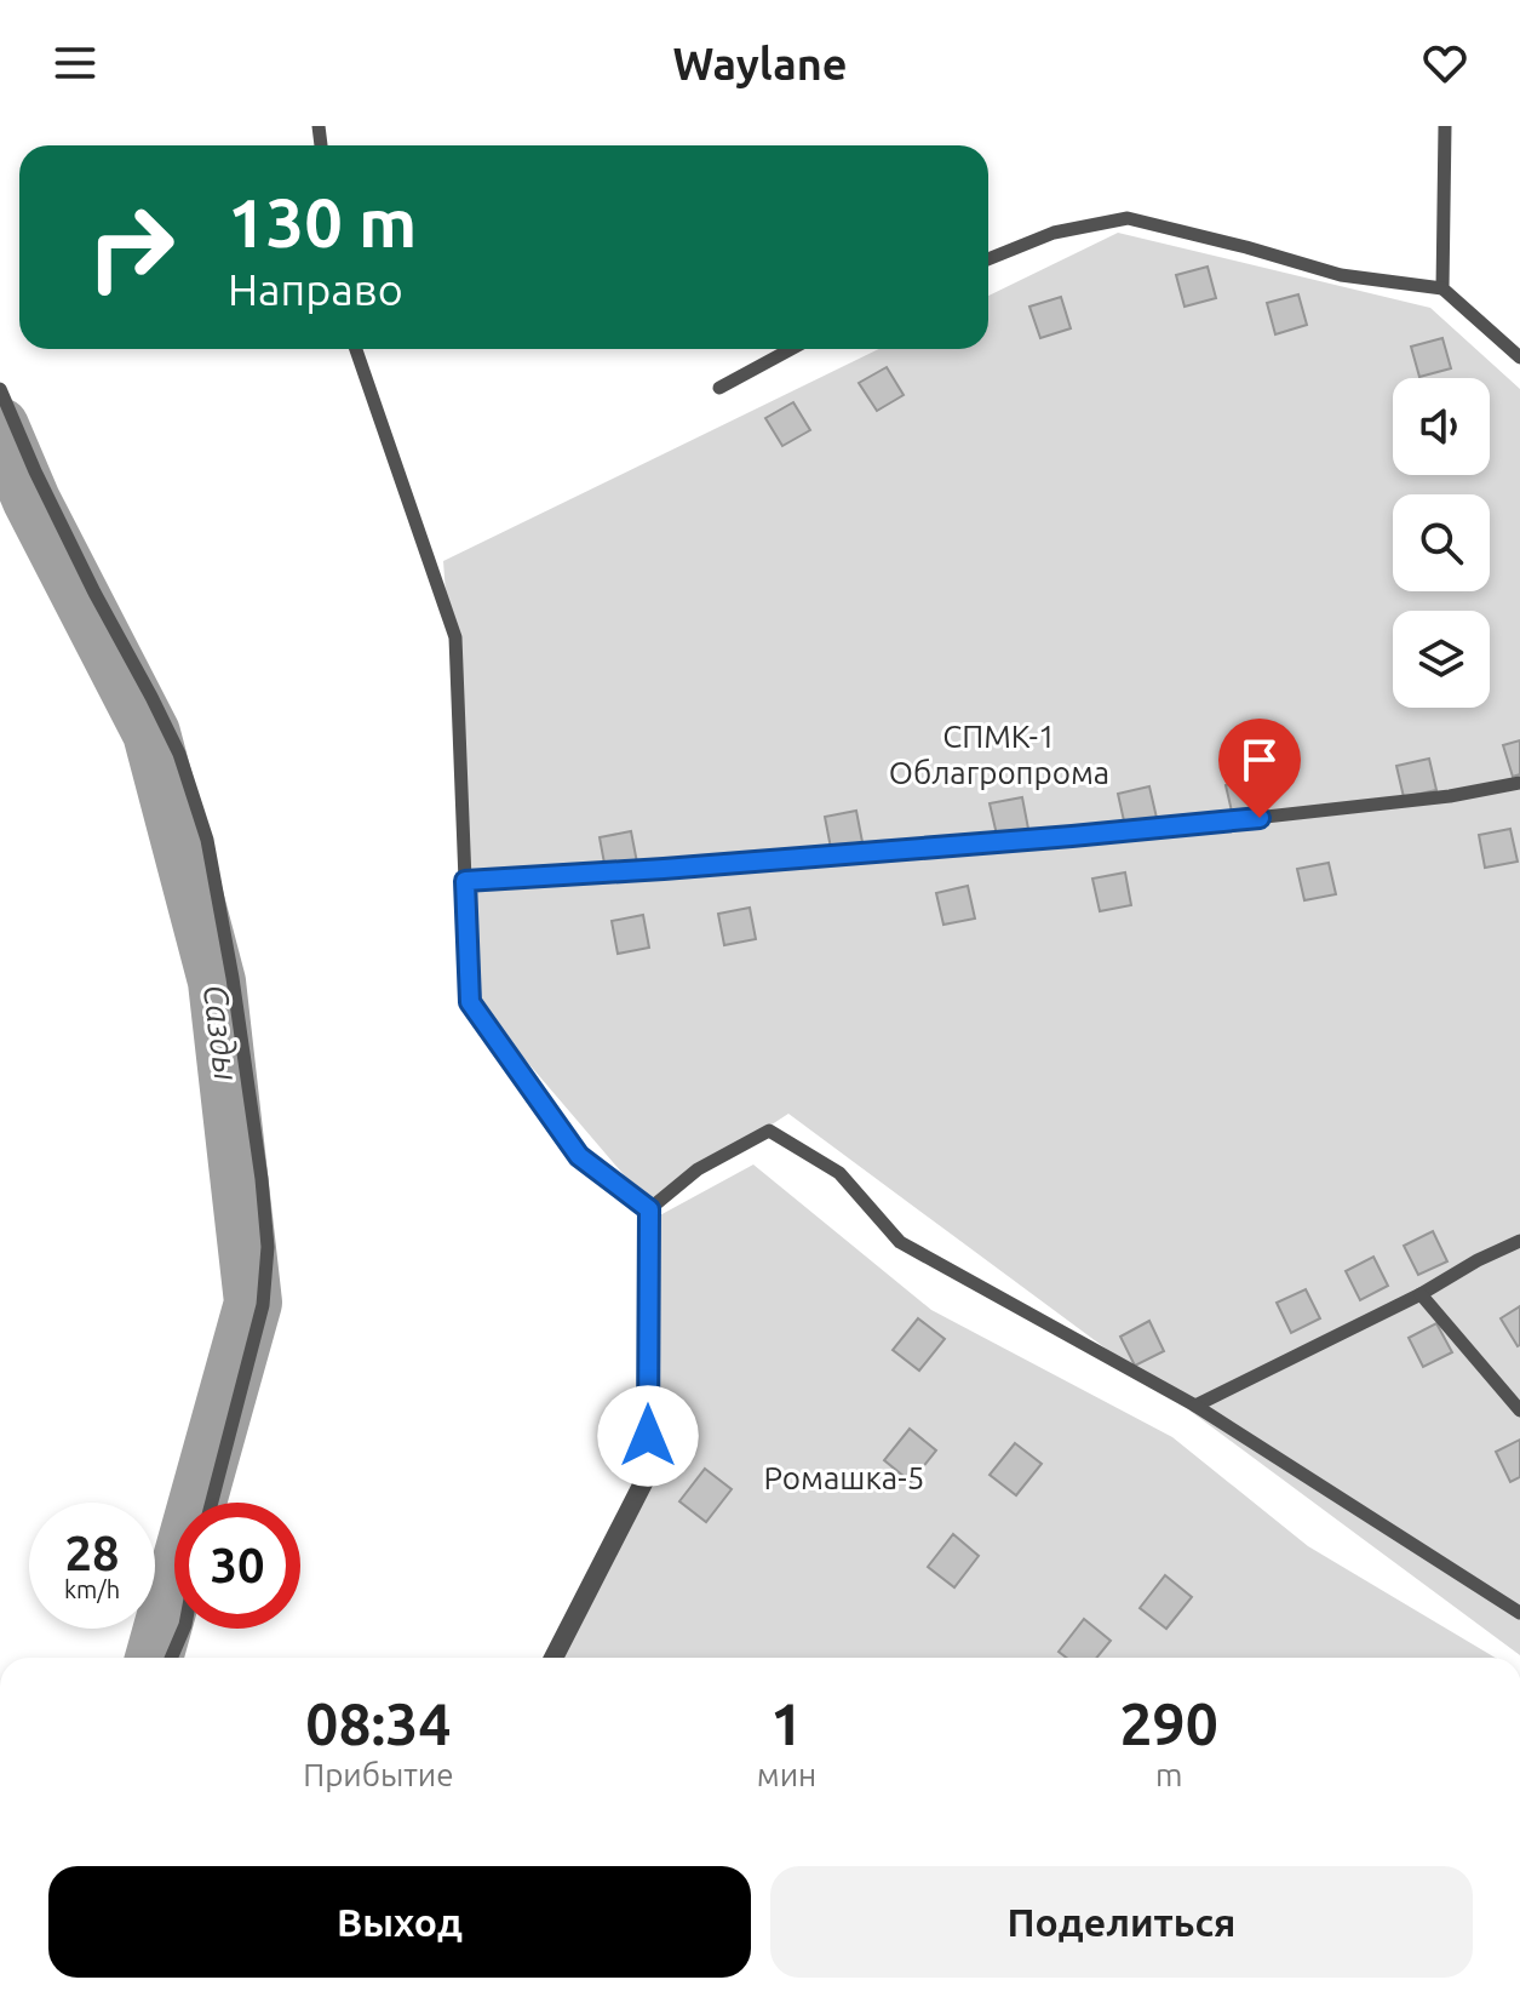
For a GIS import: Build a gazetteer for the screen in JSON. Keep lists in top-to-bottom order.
{
  "water": ["Сазды"],
  "parks": ["СПМК-1 Облагропрома", "Ромашка-5"],
  "page": {
    "header": "Waylane",
    "turn": ["130 m", "Направо"],
    "speed": "28 km/h",
    "limit": "30",
    "eta": [
      "08:34",
      "Прибытие",
      "1",
      "мин",
      "290",
      "m"
    ],
    "buttons": ["Выход", "Поделиться"]
  }
}
